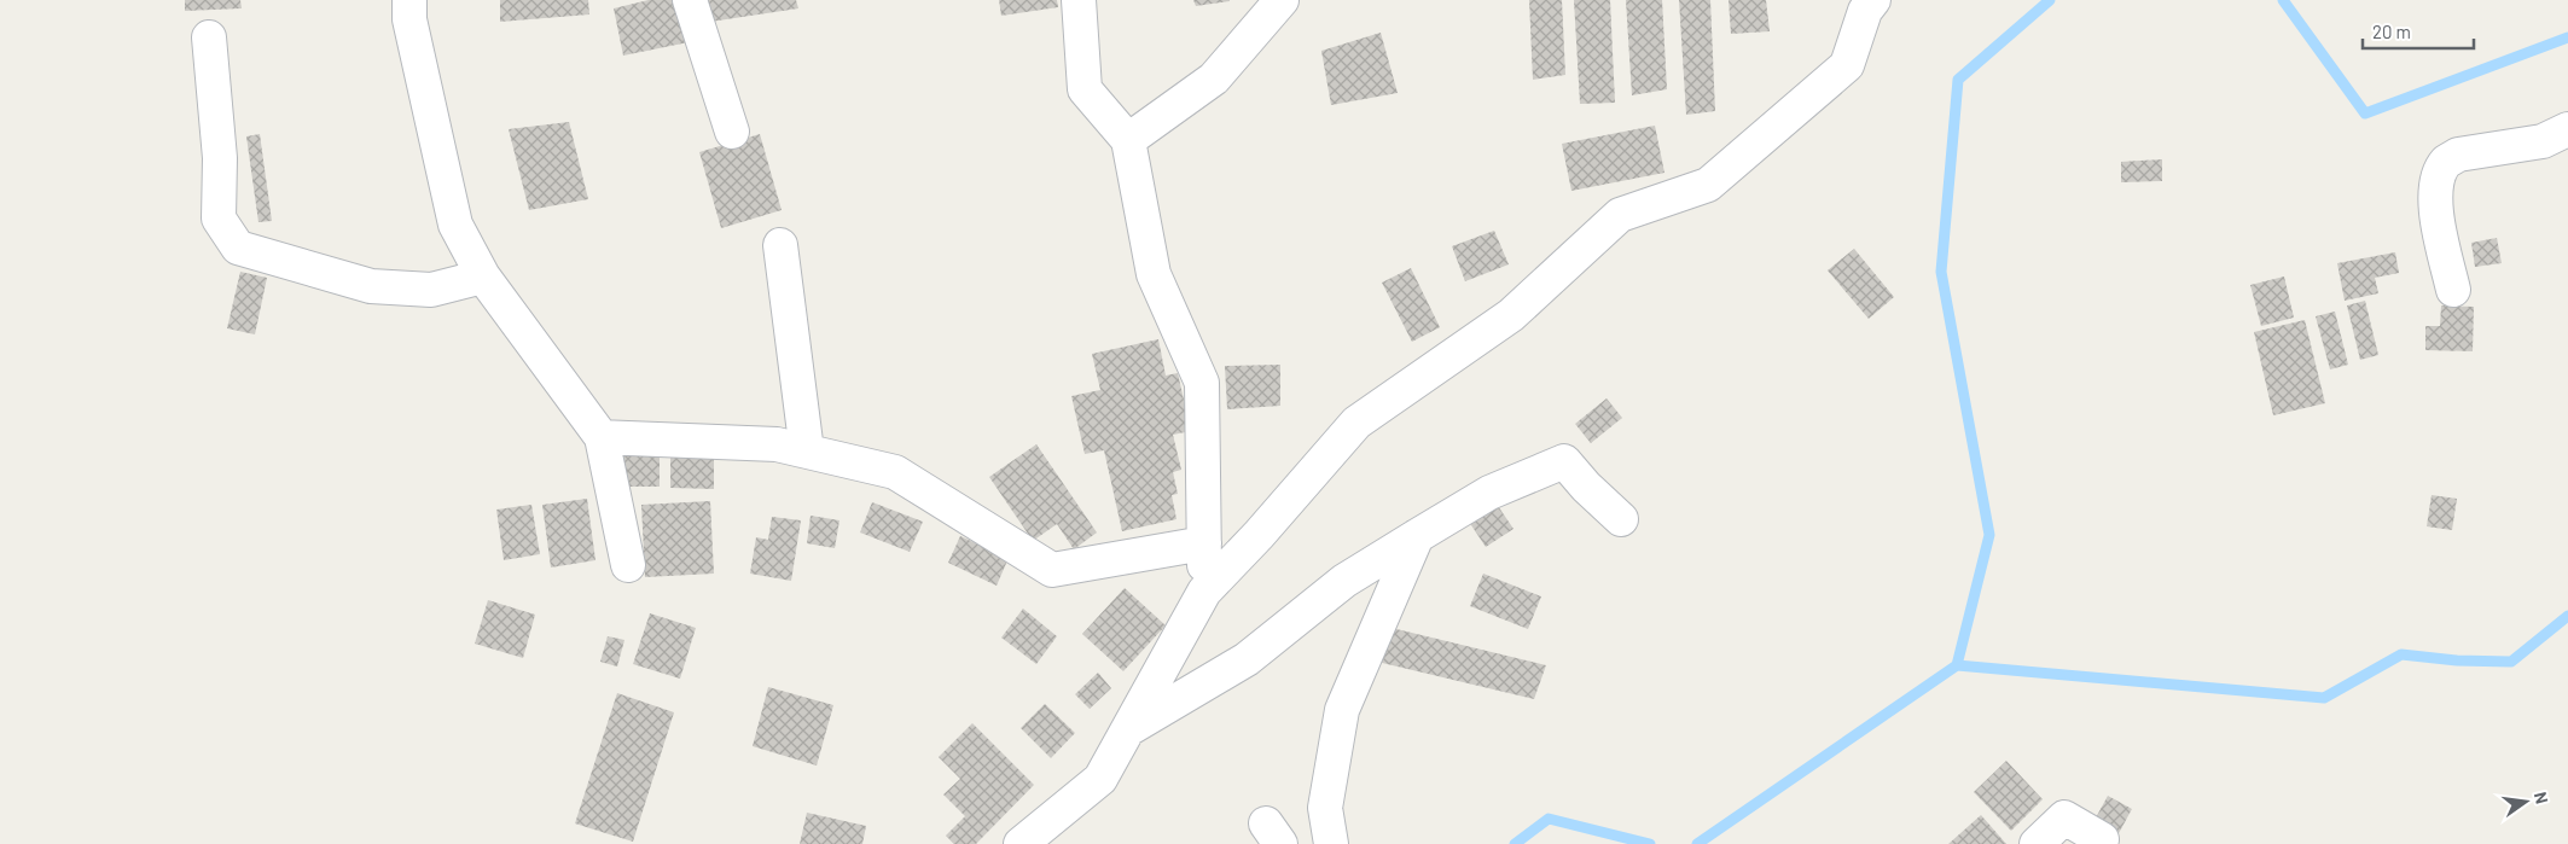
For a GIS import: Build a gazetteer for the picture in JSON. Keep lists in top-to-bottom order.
{
  "scale_bar": "20 m",
  "north": "right"
}
